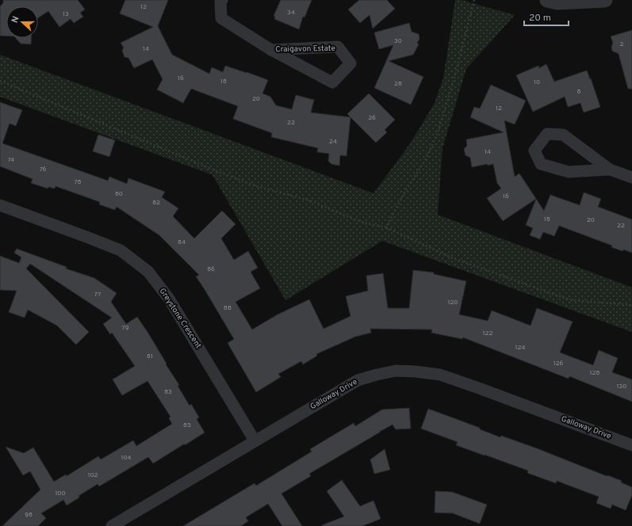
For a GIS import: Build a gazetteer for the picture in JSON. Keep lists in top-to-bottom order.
{
  "streets": {
    "street": ["Craigavon Estate", "Greystone Crescent", "Galloway Drive"]
  },
  "crossings": [
    ["Greystone Crescent", "Galloway Drive"]
  ],
  "house_numbers": [
    "12",
    "34",
    "13",
    "30",
    "2",
    "14",
    "16",
    "18",
    "10",
    "28",
    "8",
    "20",
    "12",
    "26",
    "22",
    "24",
    "14",
    "74",
    "76",
    "78",
    "80",
    "16",
    "82",
    "18",
    "20",
    "22",
    "84",
    "86",
    "77",
    "120",
    "88",
    "79",
    "122",
    "124",
    "81",
    "126",
    "128",
    "130",
    "83",
    "85",
    "104",
    "102",
    "100",
    "98"
  ],
  "scale_bar": "20 m",
  "north": "left"
}
